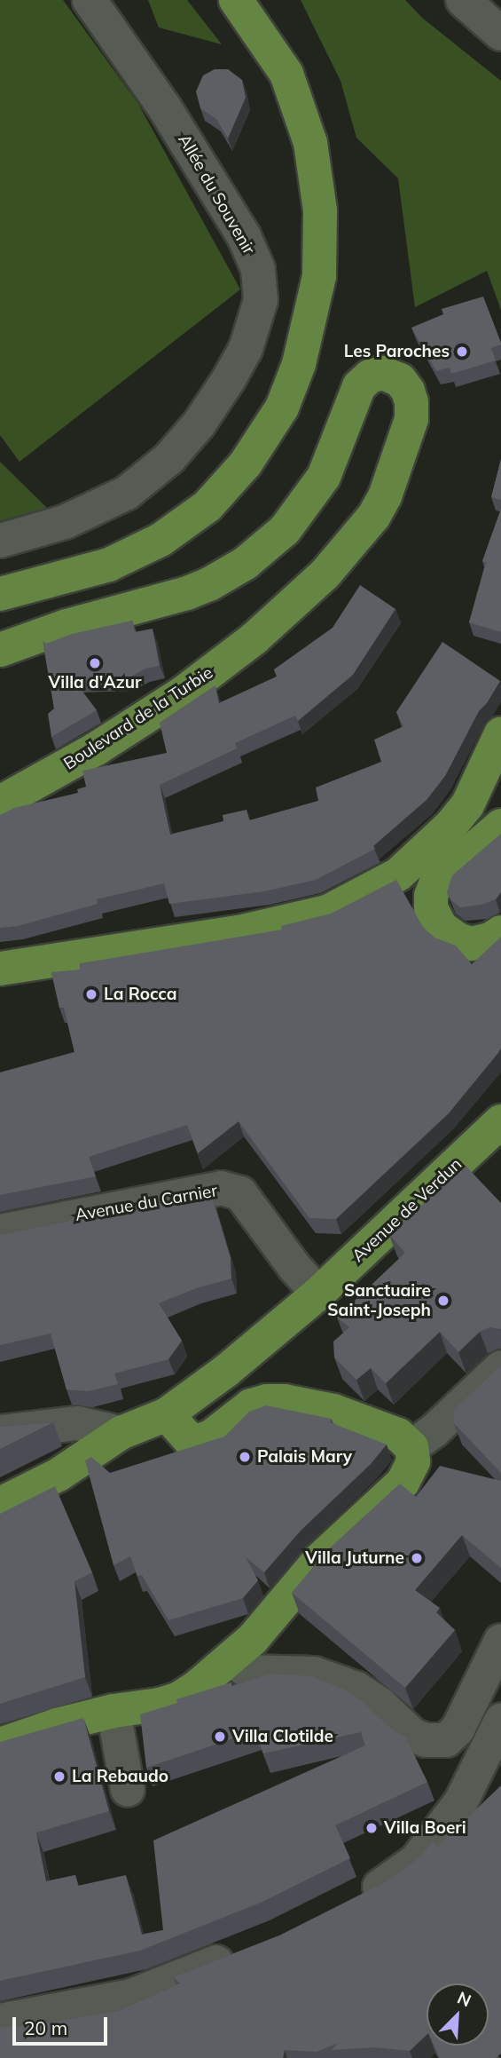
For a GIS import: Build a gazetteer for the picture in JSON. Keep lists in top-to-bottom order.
{
  "streets": {
    "main road": ["Boulevard de la Turbie", "Avenue de Verdun"],
    "street": ["Allée du Souvenir", "Avenue du Carnier"]
  },
  "crossings": [
    ["Avenue du Carnier", "Avenue de Verdun"]
  ],
  "places": [
    "Les Paroches",
    "Villa d'Azur",
    "La Rocca",
    "Sanctuaire Saint-Joseph",
    "Palais Mary",
    "Villa Juturne",
    "Villa Clotilde",
    "La Rebaudo",
    "Villa Boeri"
  ],
  "scale_bar": "20 m",
  "north": "top right"
}
